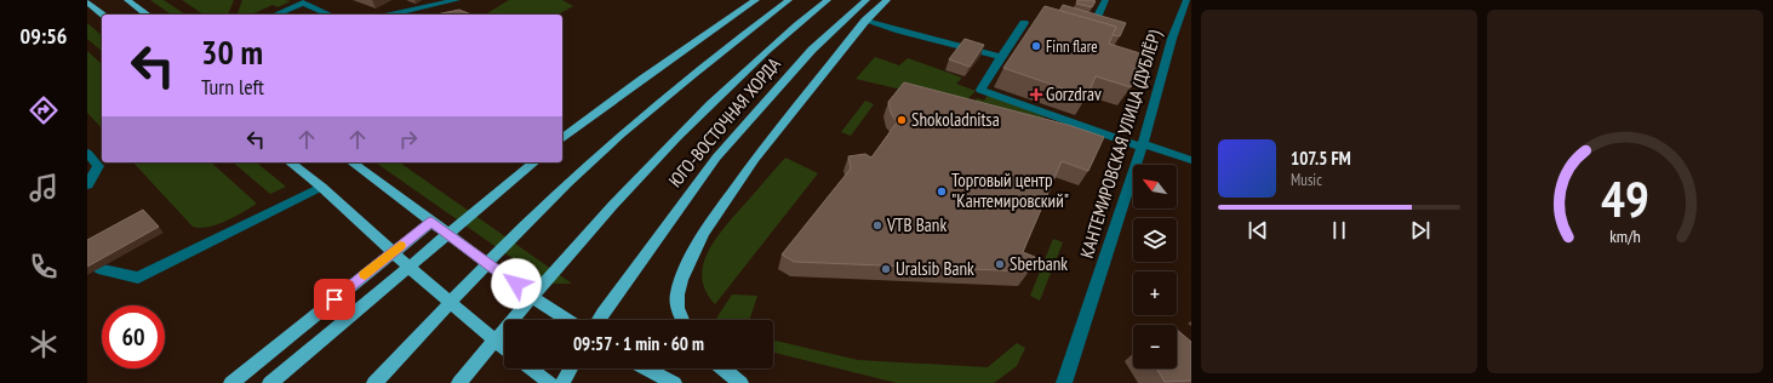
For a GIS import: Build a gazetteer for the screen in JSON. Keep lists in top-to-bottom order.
{
  "streets": {
    "main road": ["ЮГО-ВОСТОЧНАЯ ХОРДА"],
    "street": ["КАНТЕМИРОВСКАЯ УЛИЦА (ДУБЛЁР)"]
  },
  "places": {
    "other": [
      "Finn flare",
      "Shokoladnitsa",
      "Торговый центр \"Кантемировский\"",
      "VTB Bank",
      "Sberbank",
      "Uralsib Bank"
    ],
    "health": ["Gorzdrav"]
  },
  "north": "top left",
  "page": {
    "tabs": "09:56",
    "turn": ["30 m", "Turn left"],
    "song": ["107.5 FM", "Music"],
    "map_buttons": ["+", "−"],
    "limit": "60",
    "trip": "09:57 · 1 min · 60 m",
    "gauge": ["49", "km/h"]
  }
}
